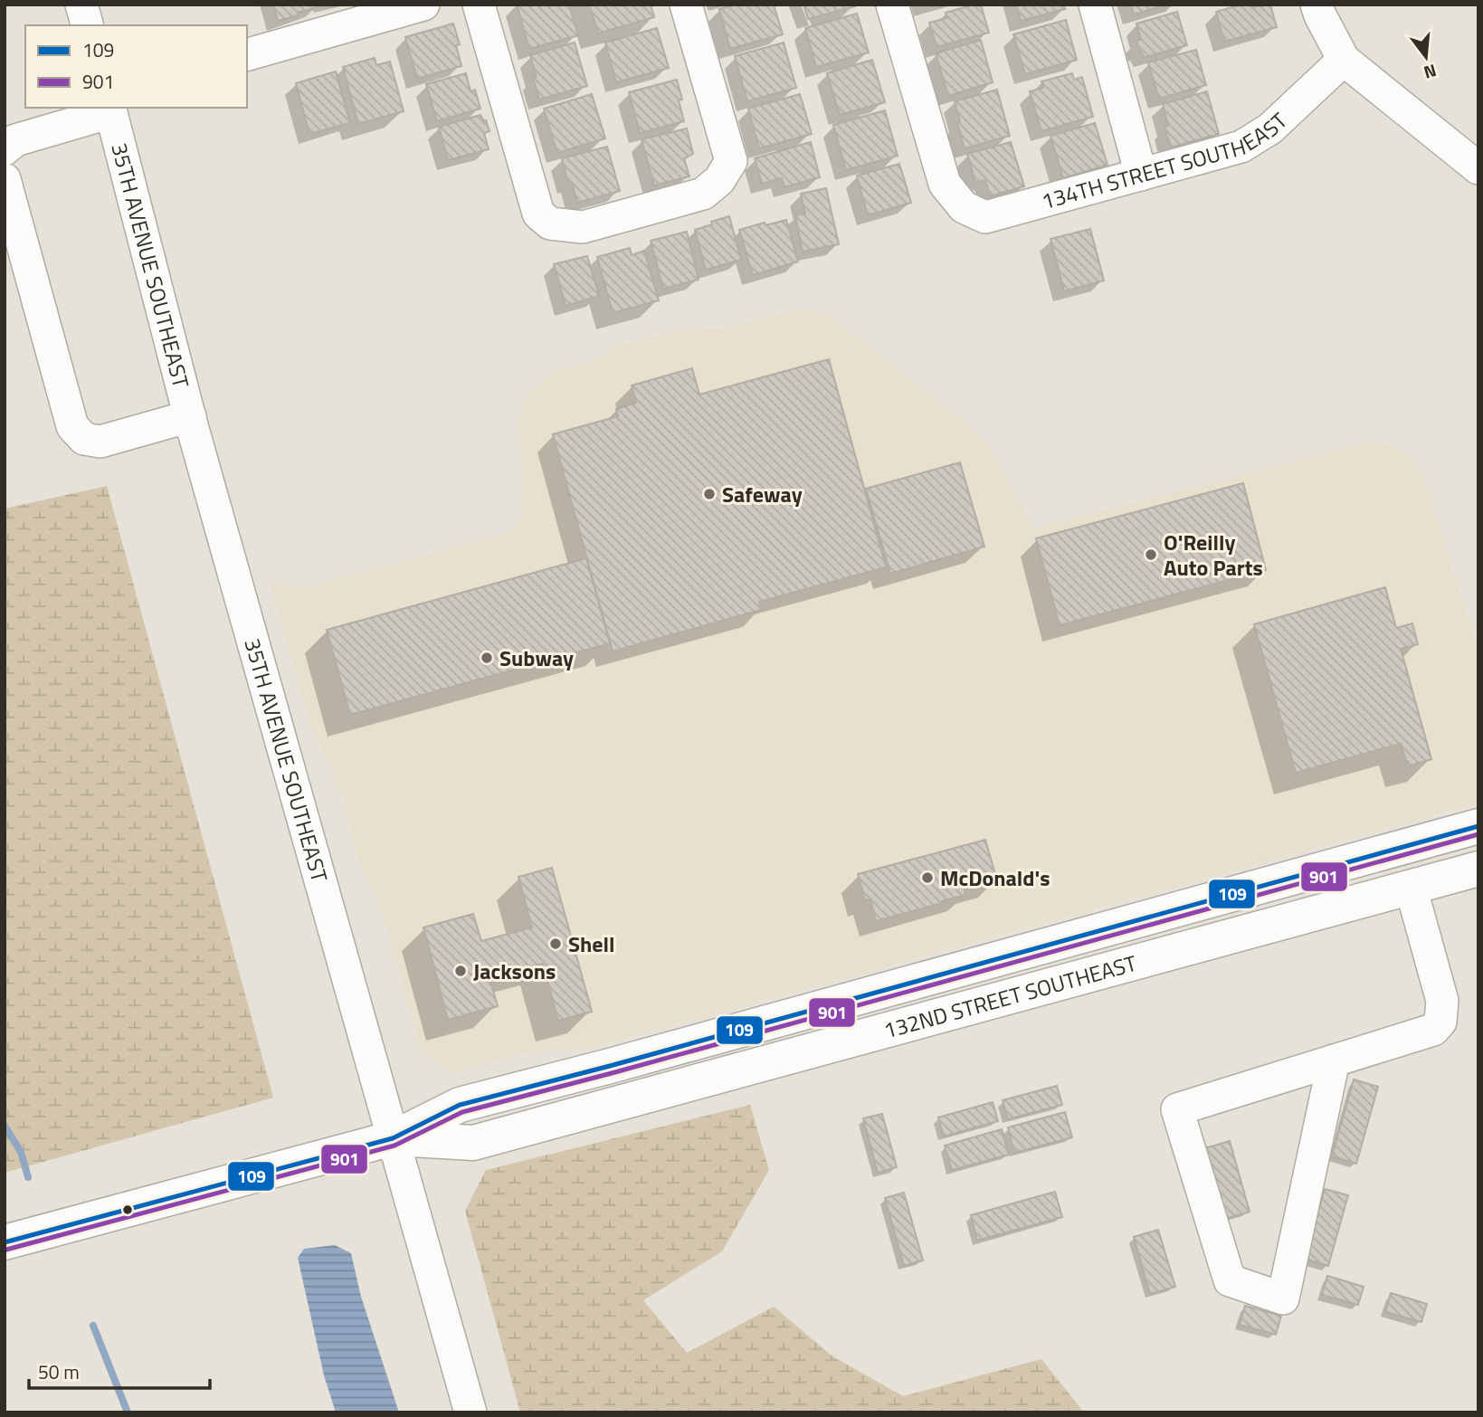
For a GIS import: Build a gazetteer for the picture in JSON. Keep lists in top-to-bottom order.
{
  "streets": {
    "main road": ["132ND STREET SOUTHEAST"],
    "street": ["134TH STREET SOUTHEAST", "35TH AVENUE SOUTHEAST"]
  },
  "crossings": [
    ["35TH AVENUE SOUTHEAST", "132ND STREET SOUTHEAST"]
  ],
  "places": [
    "Safeway",
    "O'Reilly Auto Parts",
    "Subway",
    "McDonald's",
    "Shell",
    "Jacksons"
  ],
  "lines": ["transit line 109", "transit line 901"],
  "legend": ["109", "901"],
  "scale_bar": "50 m",
  "north": "bottom"
}
